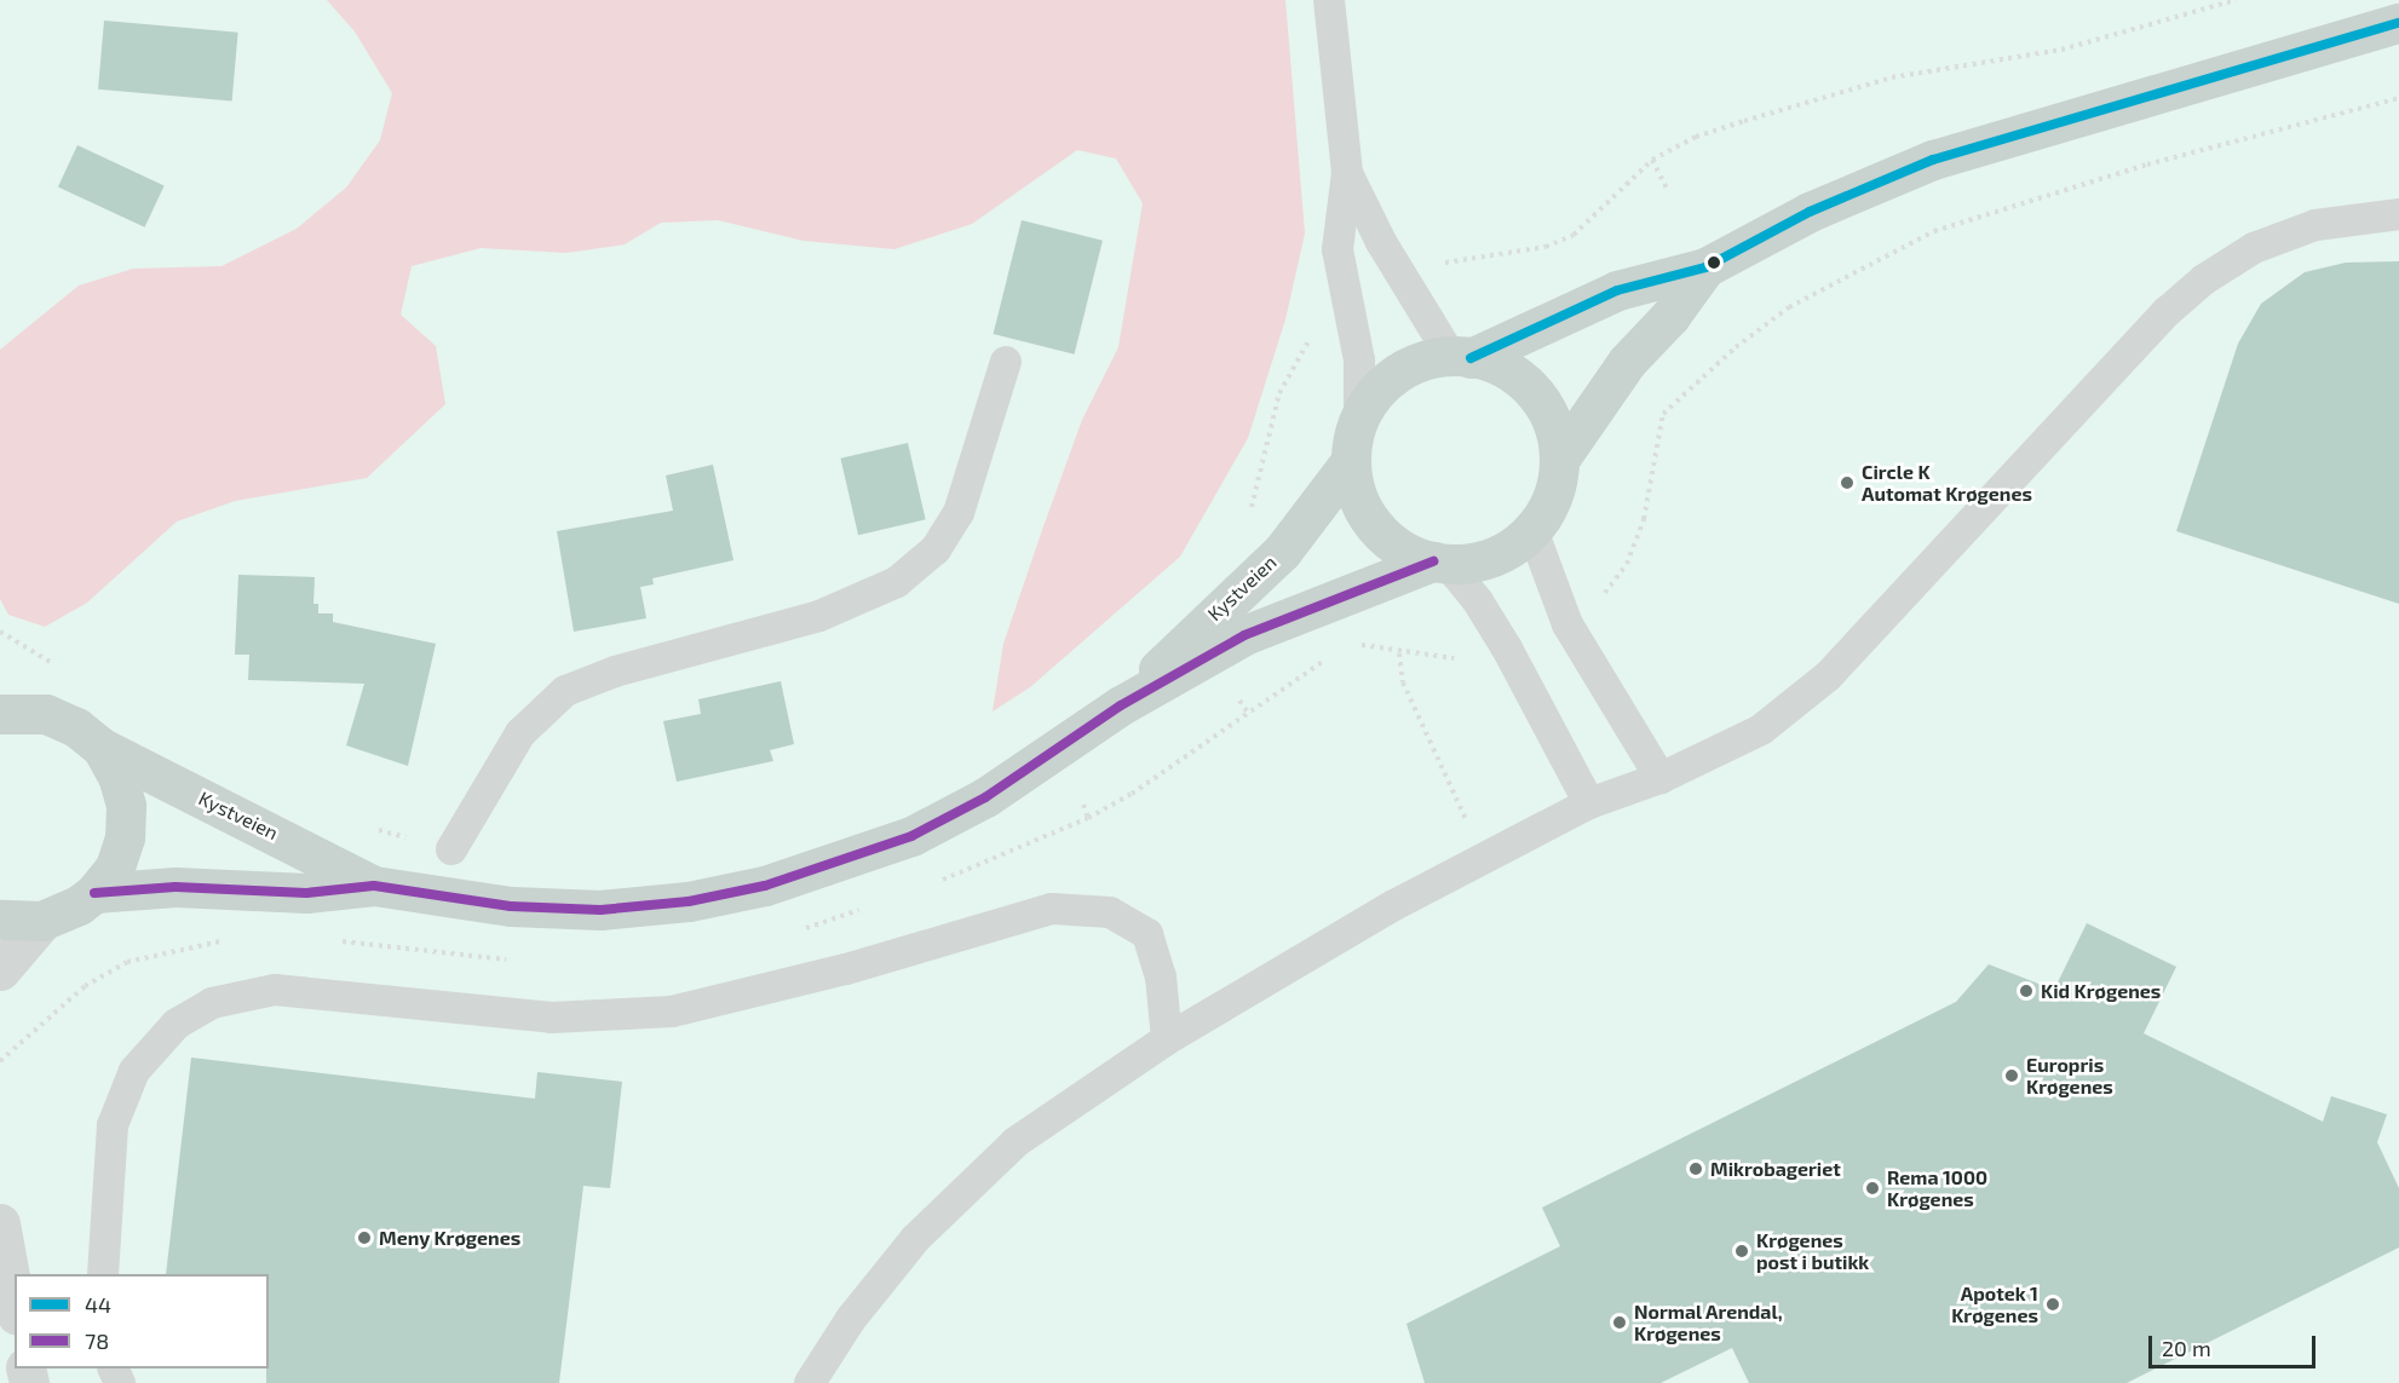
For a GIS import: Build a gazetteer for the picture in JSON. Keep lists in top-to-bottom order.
{
  "streets": {
    "main road": ["Kystveien"]
  },
  "places": [
    "Circle K Automat Krøgenes",
    "Kid Krøgenes",
    "Europris Krøgenes",
    "Mikrobageriet",
    "Rema 1000 Krøgenes",
    "Meny Krøgenes",
    "Krøgenes post i butikk",
    "Apotek 1 Krøgenes",
    "Normal Arendal, Krøgenes"
  ],
  "lines": ["transit line 44", "transit line 78"],
  "legend": ["44", "78"],
  "scale_bar": "20 m"
}
